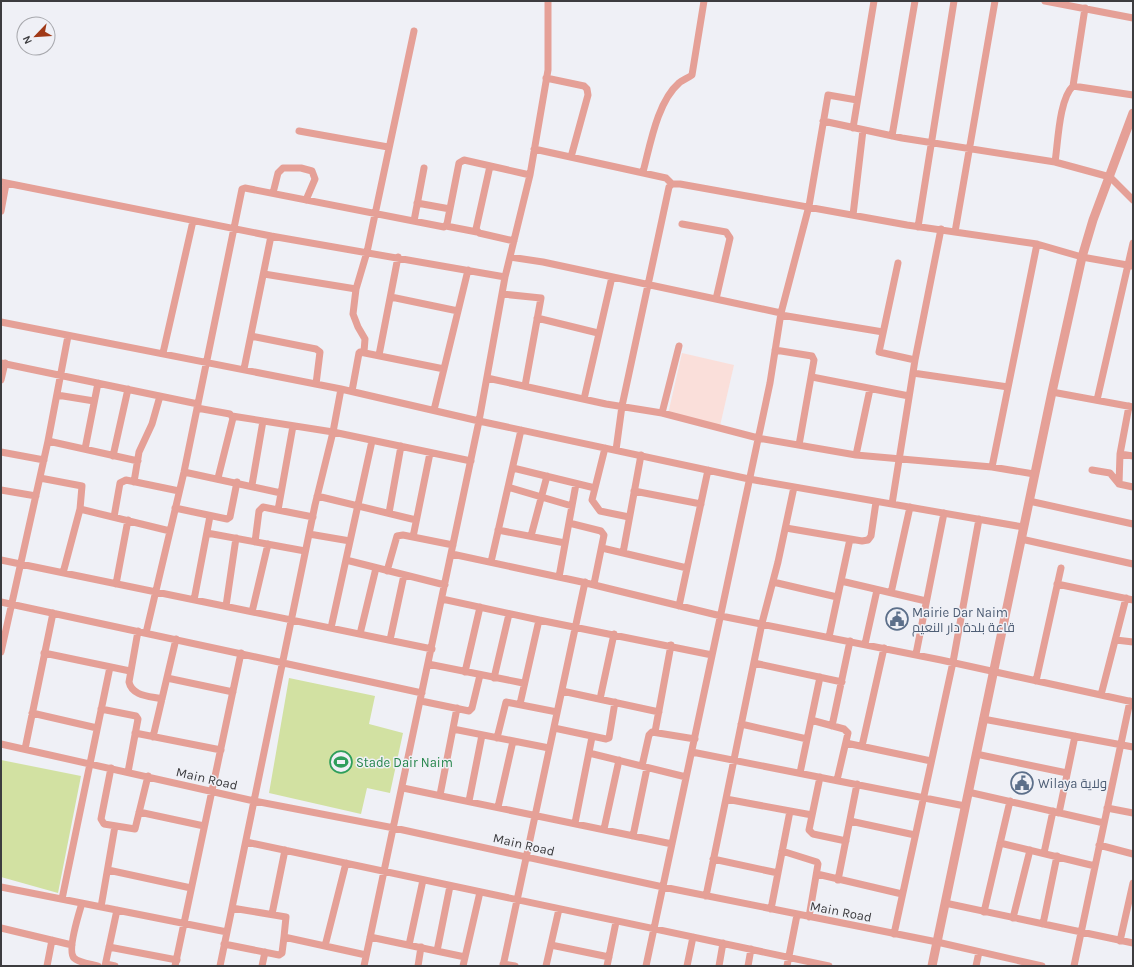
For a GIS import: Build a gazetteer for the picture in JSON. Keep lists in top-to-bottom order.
{
  "streets": {
    "street": ["Main Road"]
  },
  "places": {
    "public building": ["Mairie Dar Naim قاعة بلدة دار النعيم", "Wilaya ولاية"],
    "sports": ["Stade Dair Naim"]
  },
  "north": "bottom left"
}
